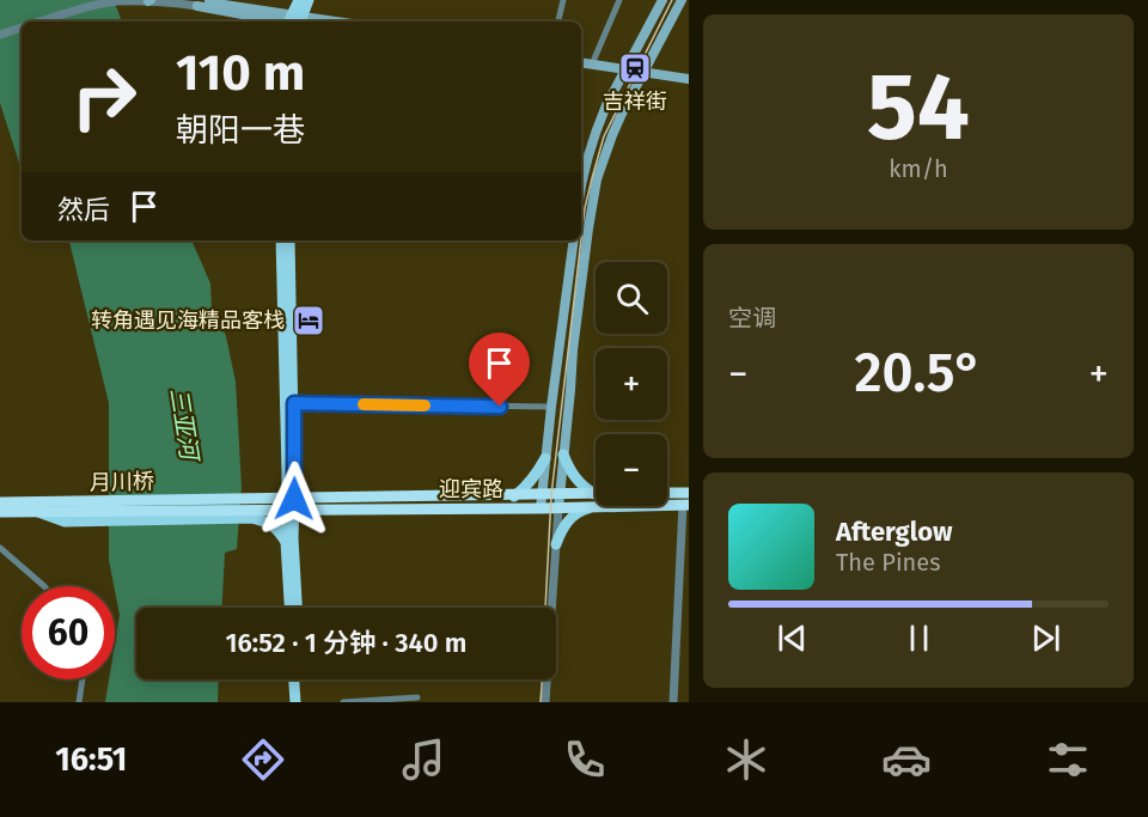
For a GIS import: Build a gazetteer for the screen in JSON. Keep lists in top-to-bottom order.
{
  "streets": {
    "highway": ["月川桥", "迎宾路"]
  },
  "crossings": [
    ["月川桥", "迎宾路"]
  ],
  "water": ["三亚河"],
  "places": {
    "station": ["吉祥街"],
    "hotel": ["转角遇见海精品客栈"]
  },
  "page": {
    "tile": [
      ["54", "km/h"],
      "空调"
    ],
    "turn": ["110 m", "朝阳一巷"],
    "then": "然后",
    "map_buttons": ["+", "−"],
    "heat": ["−", "20.5°", "+"],
    "song": ["Afterglow", "The Pines"],
    "limit": "60",
    "trip": "16:52 · 1 分钟 · 340 m",
    "tabs": "16:51"
  }
}
